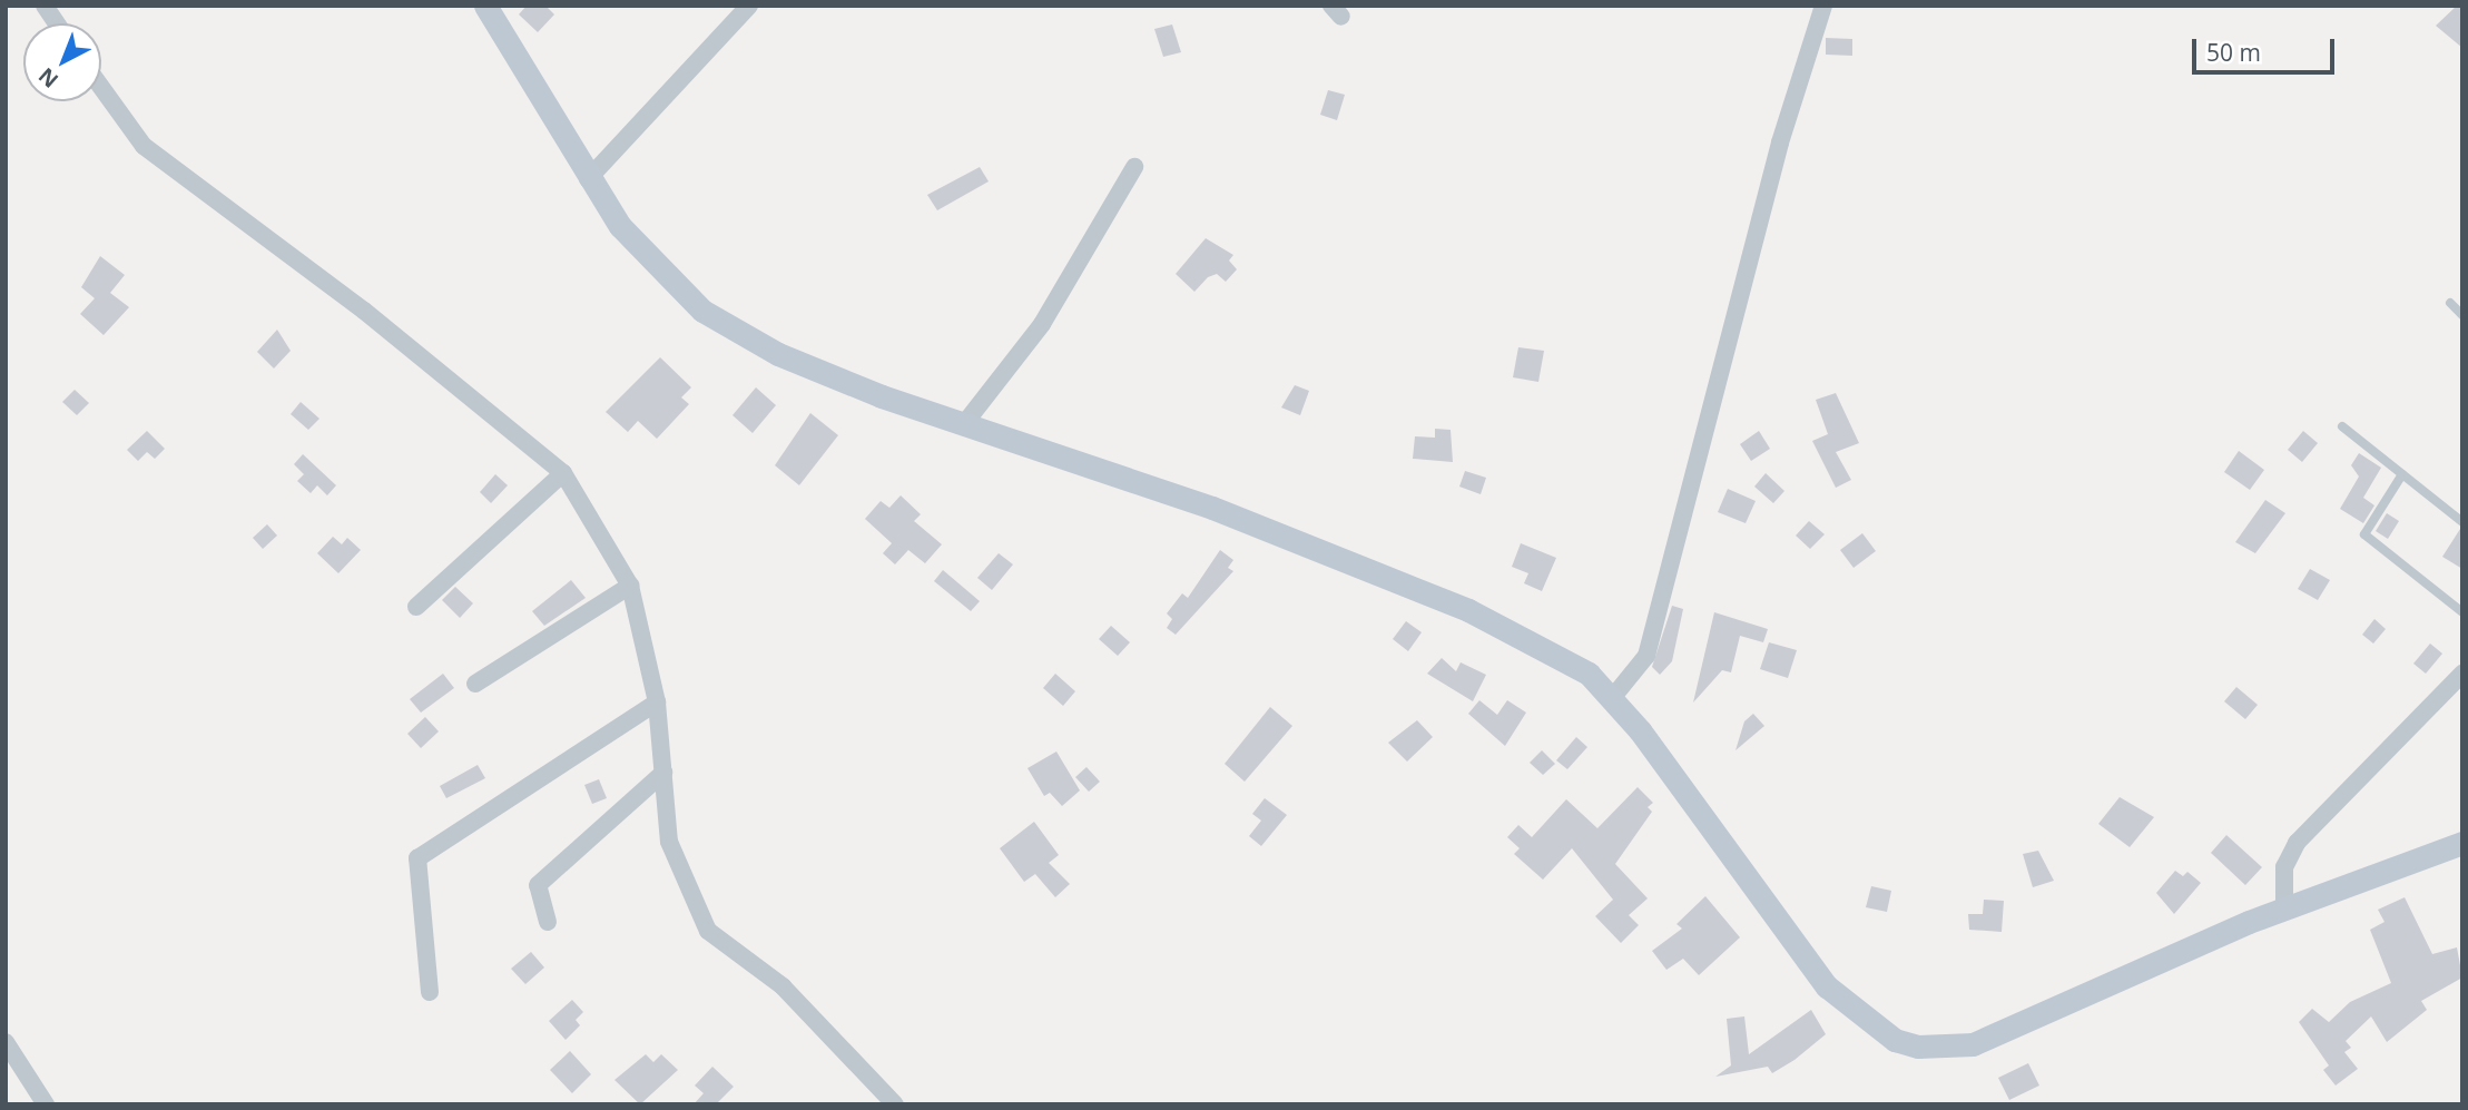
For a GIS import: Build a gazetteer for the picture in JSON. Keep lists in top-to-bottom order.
{
  "scale_bar": "50 m",
  "north": "bottom left"
}
